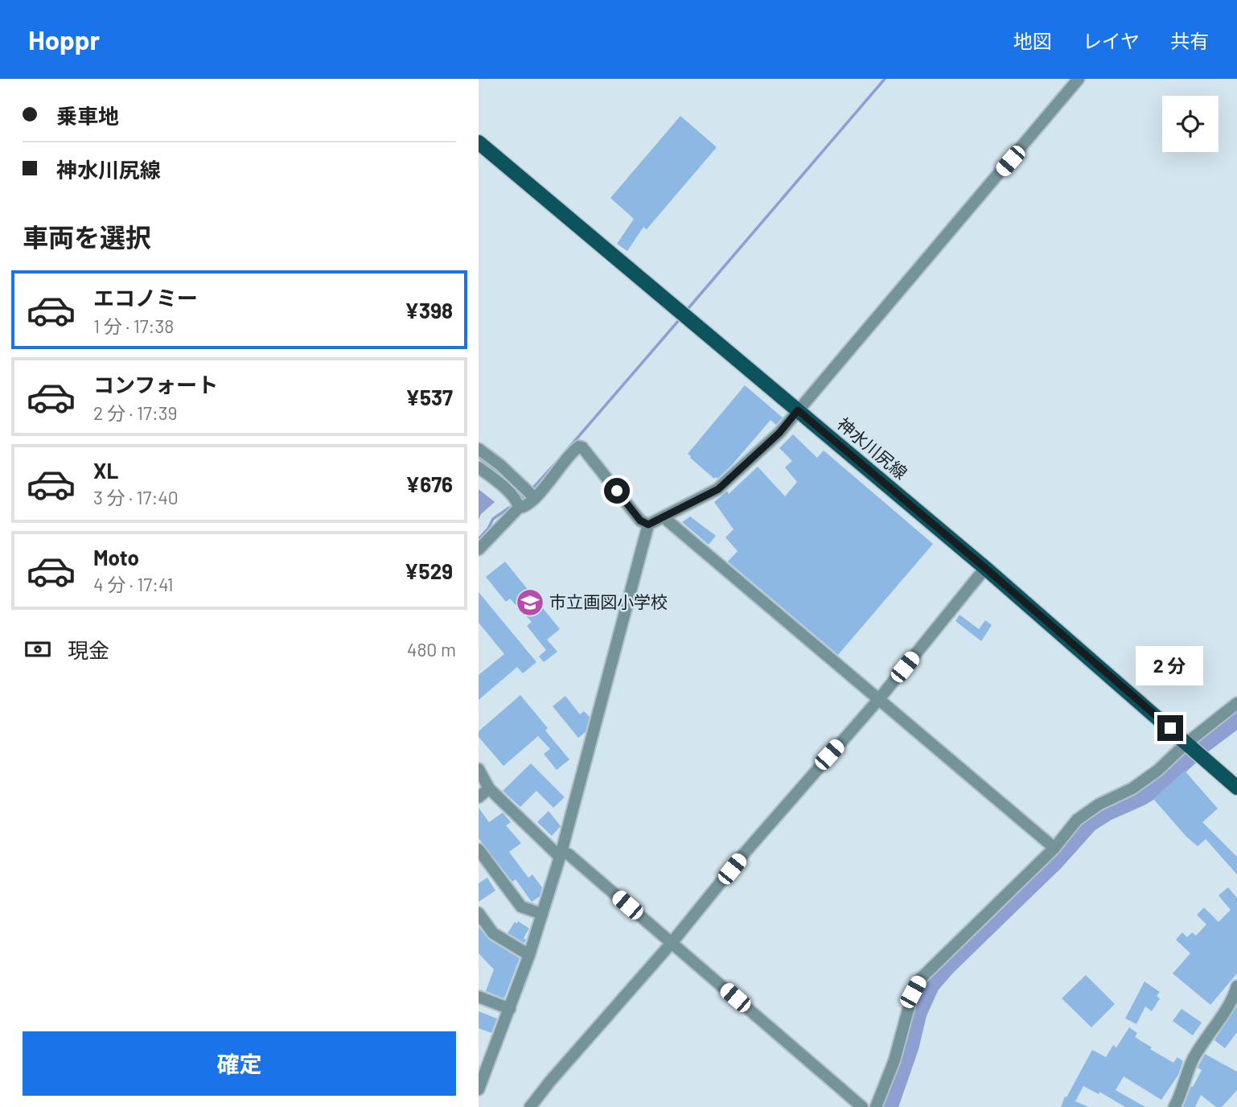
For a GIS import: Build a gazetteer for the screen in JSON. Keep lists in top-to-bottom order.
{
  "streets": {
    "main road": ["神水川尻線"]
  },
  "places": {
    "school or university": ["市立画図小学校"]
  },
  "page": {
    "header": "Hoppr",
    "nav": ["地図", "レイヤ", "共有"],
    "banner": ["乗車地", "神水川尻線"],
    "heading": "車両を選択",
    "list": [
      {
        "name": "エコノミー",
        "note": "1 分 · 17:38",
        "value": "¥398"
      },
      {
        "name": "コンフォート",
        "note": "2 分 · 17:39",
        "value": "¥537"
      },
      {
        "name": "XL",
        "note": "3 分 · 17:40",
        "value": "¥676"
      },
      {
        "name": "Moto",
        "note": "4 分 · 17:41",
        "value": "¥529"
      }
    ],
    "pay": ["現金", "480 m"],
    "bubble": "2 分",
    "buttons": "確定"
  }
}
